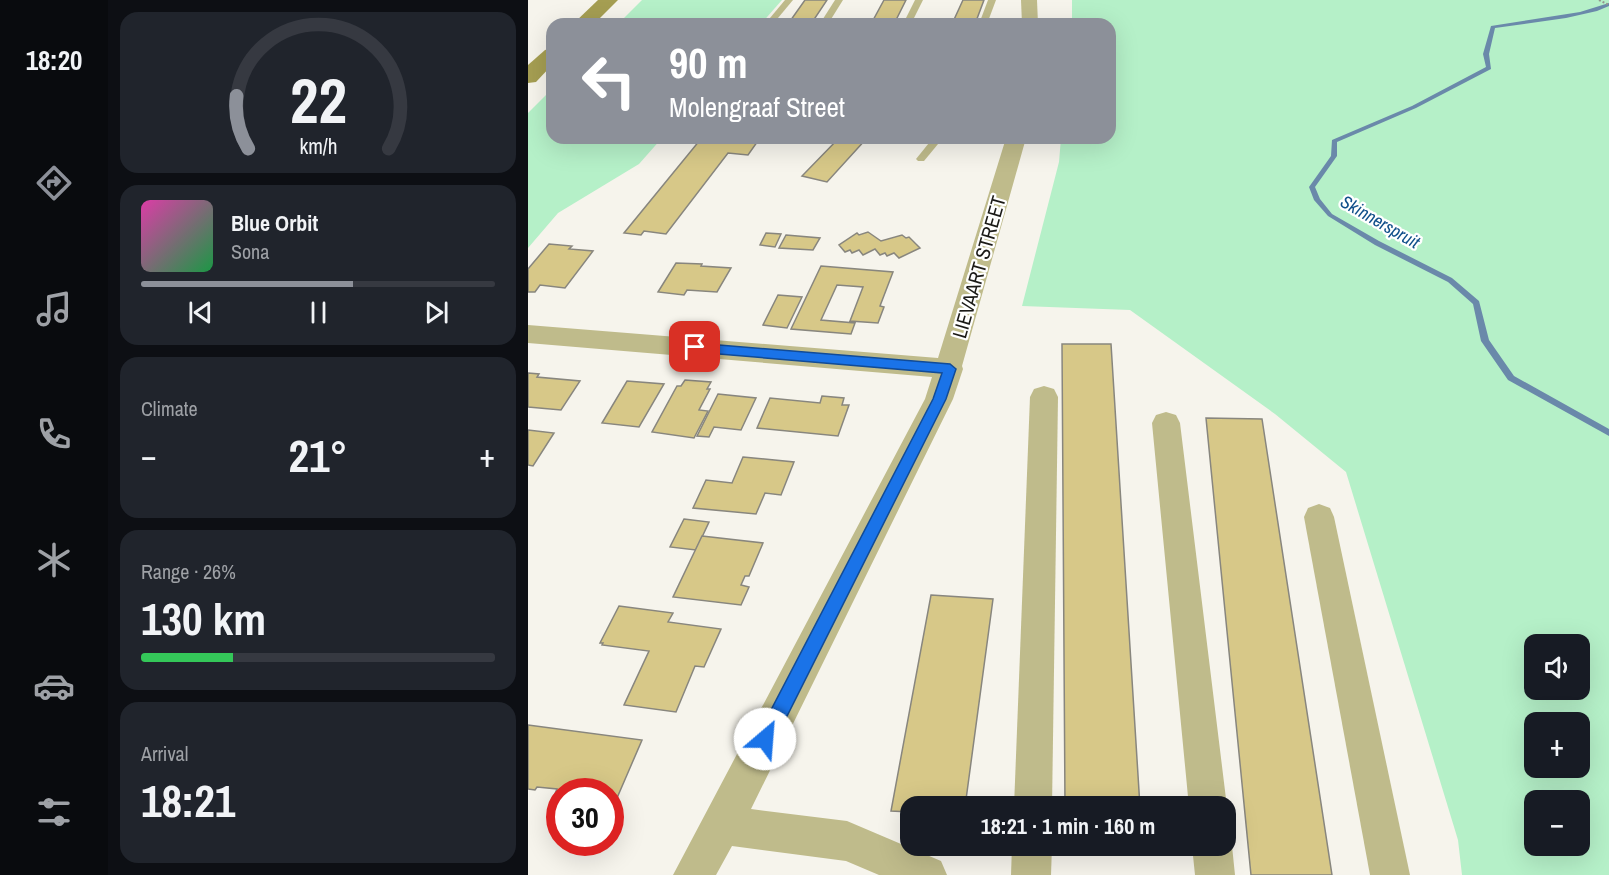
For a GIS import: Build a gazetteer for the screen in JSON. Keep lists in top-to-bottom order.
{
  "streets": {
    "street": ["LIEVAART STREET"]
  },
  "water": ["Skinnerspruit"],
  "page": {
    "tabs": "18:20",
    "turn": ["90 m", "Molengraaf Street"],
    "song": ["Blue Orbit", "Sona"],
    "tile": [
      "Climate",
      ["Range · 26%", "130 km"],
      ["Arrival", "18:21"]
    ],
    "heat": ["−", "21°", "+"],
    "map_buttons": ["+", "−"],
    "limit": "30",
    "trip": "18:21 · 1 min · 160 m",
    "gauge": ["22", "km/h"]
  }
}
